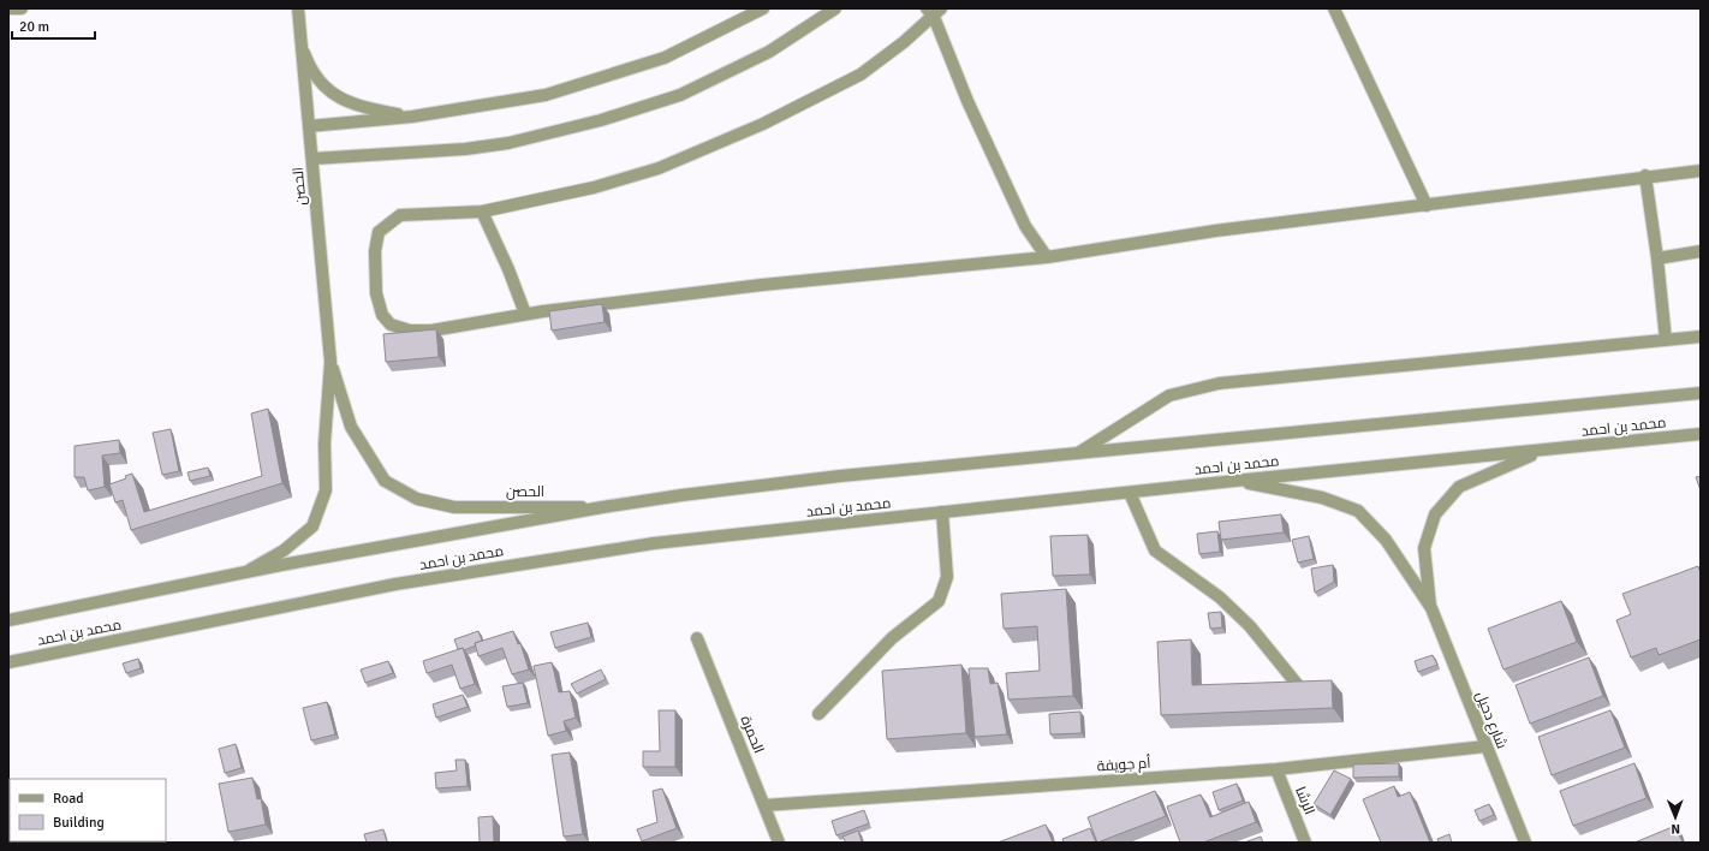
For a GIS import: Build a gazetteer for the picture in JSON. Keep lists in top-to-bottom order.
{
  "streets": {
    "street": [
      "الحصن",
      "محمد بن احمد",
      "شارع دحيل",
      "الحمرة",
      "أم جويفة",
      "الرشا"
    ]
  },
  "crossings": [
    ["الحصن", "محمد بن احمد"],
    ["محمد بن احمد", "شارع دحيل"],
    ["شارع دحيل", "أم جويفة"],
    ["الحمرة", "أم جويفة"],
    ["أم جويفة", "الرشا"]
  ],
  "legend": ["Road", "Building"],
  "scale_bar": "20 m",
  "north": "bottom"
}
